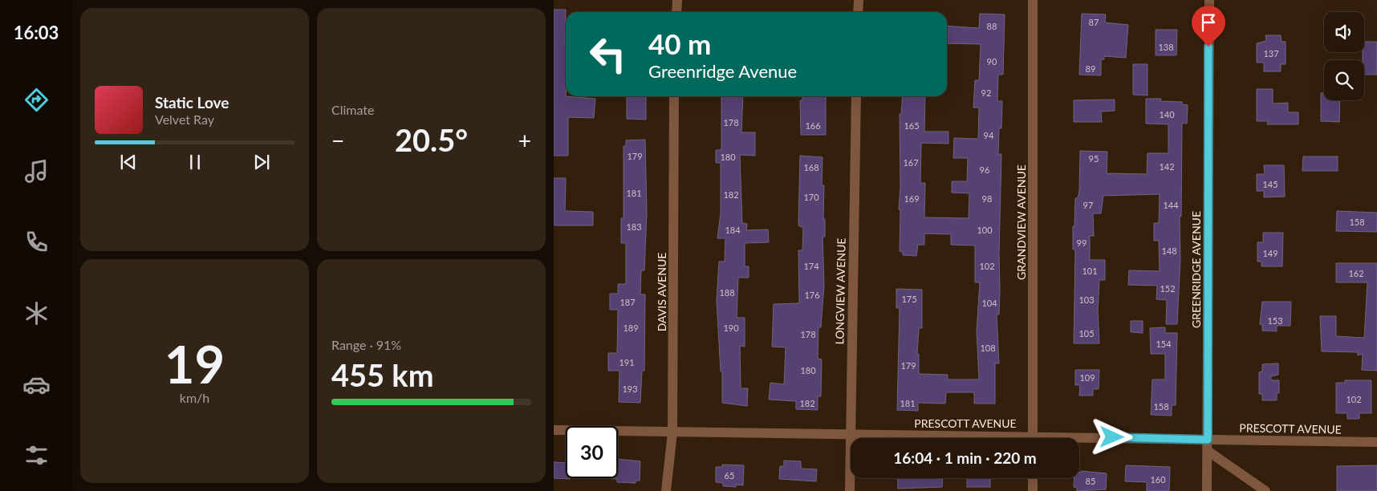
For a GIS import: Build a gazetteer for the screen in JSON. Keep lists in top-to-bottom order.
{
  "streets": {
    "street": [
      "GRANDVIEW AVENUE",
      "GREENRIDGE AVENUE",
      "LONGVIEW AVENUE",
      "DAVIS AVENUE",
      "PRESCOTT AVENUE"
    ]
  },
  "crossings": [
    ["GREENRIDGE AVENUE", "PRESCOTT AVENUE"],
    ["LONGVIEW AVENUE", "PRESCOTT AVENUE"],
    ["DAVIS AVENUE", "PRESCOTT AVENUE"]
  ],
  "house_numbers": [
    "87",
    "88",
    "138",
    "137",
    "90",
    "89",
    "92",
    "140",
    "178",
    "166",
    "165",
    "94",
    "179",
    "180",
    "95",
    "167",
    "142",
    "168",
    "96",
    "145",
    "181",
    "182",
    "170",
    "169",
    "98",
    "97",
    "144",
    "158",
    "183",
    "184",
    "100",
    "99",
    "148",
    "149",
    "174",
    "102",
    "101",
    "162",
    "152",
    "188",
    "176",
    "175",
    "103",
    "187",
    "104",
    "153",
    "189",
    "190",
    "105",
    "178",
    "154",
    "108",
    "191",
    "179",
    "180",
    "109",
    "193",
    "102",
    "182",
    "181",
    "158",
    "65",
    "160",
    "85"
  ],
  "page": {
    "tabs": "16:03",
    "tile": [
      "Climate",
      ["19", "km/h"],
      ["Range · 91%", "455 km"]
    ],
    "turn": ["40 m", "Greenridge Avenue"],
    "song": ["Static Love", "Velvet Ray"],
    "heat": ["−", "20.5°", "+"],
    "limit": "30",
    "trip": "16:04 · 1 min · 220 m"
  }
}
